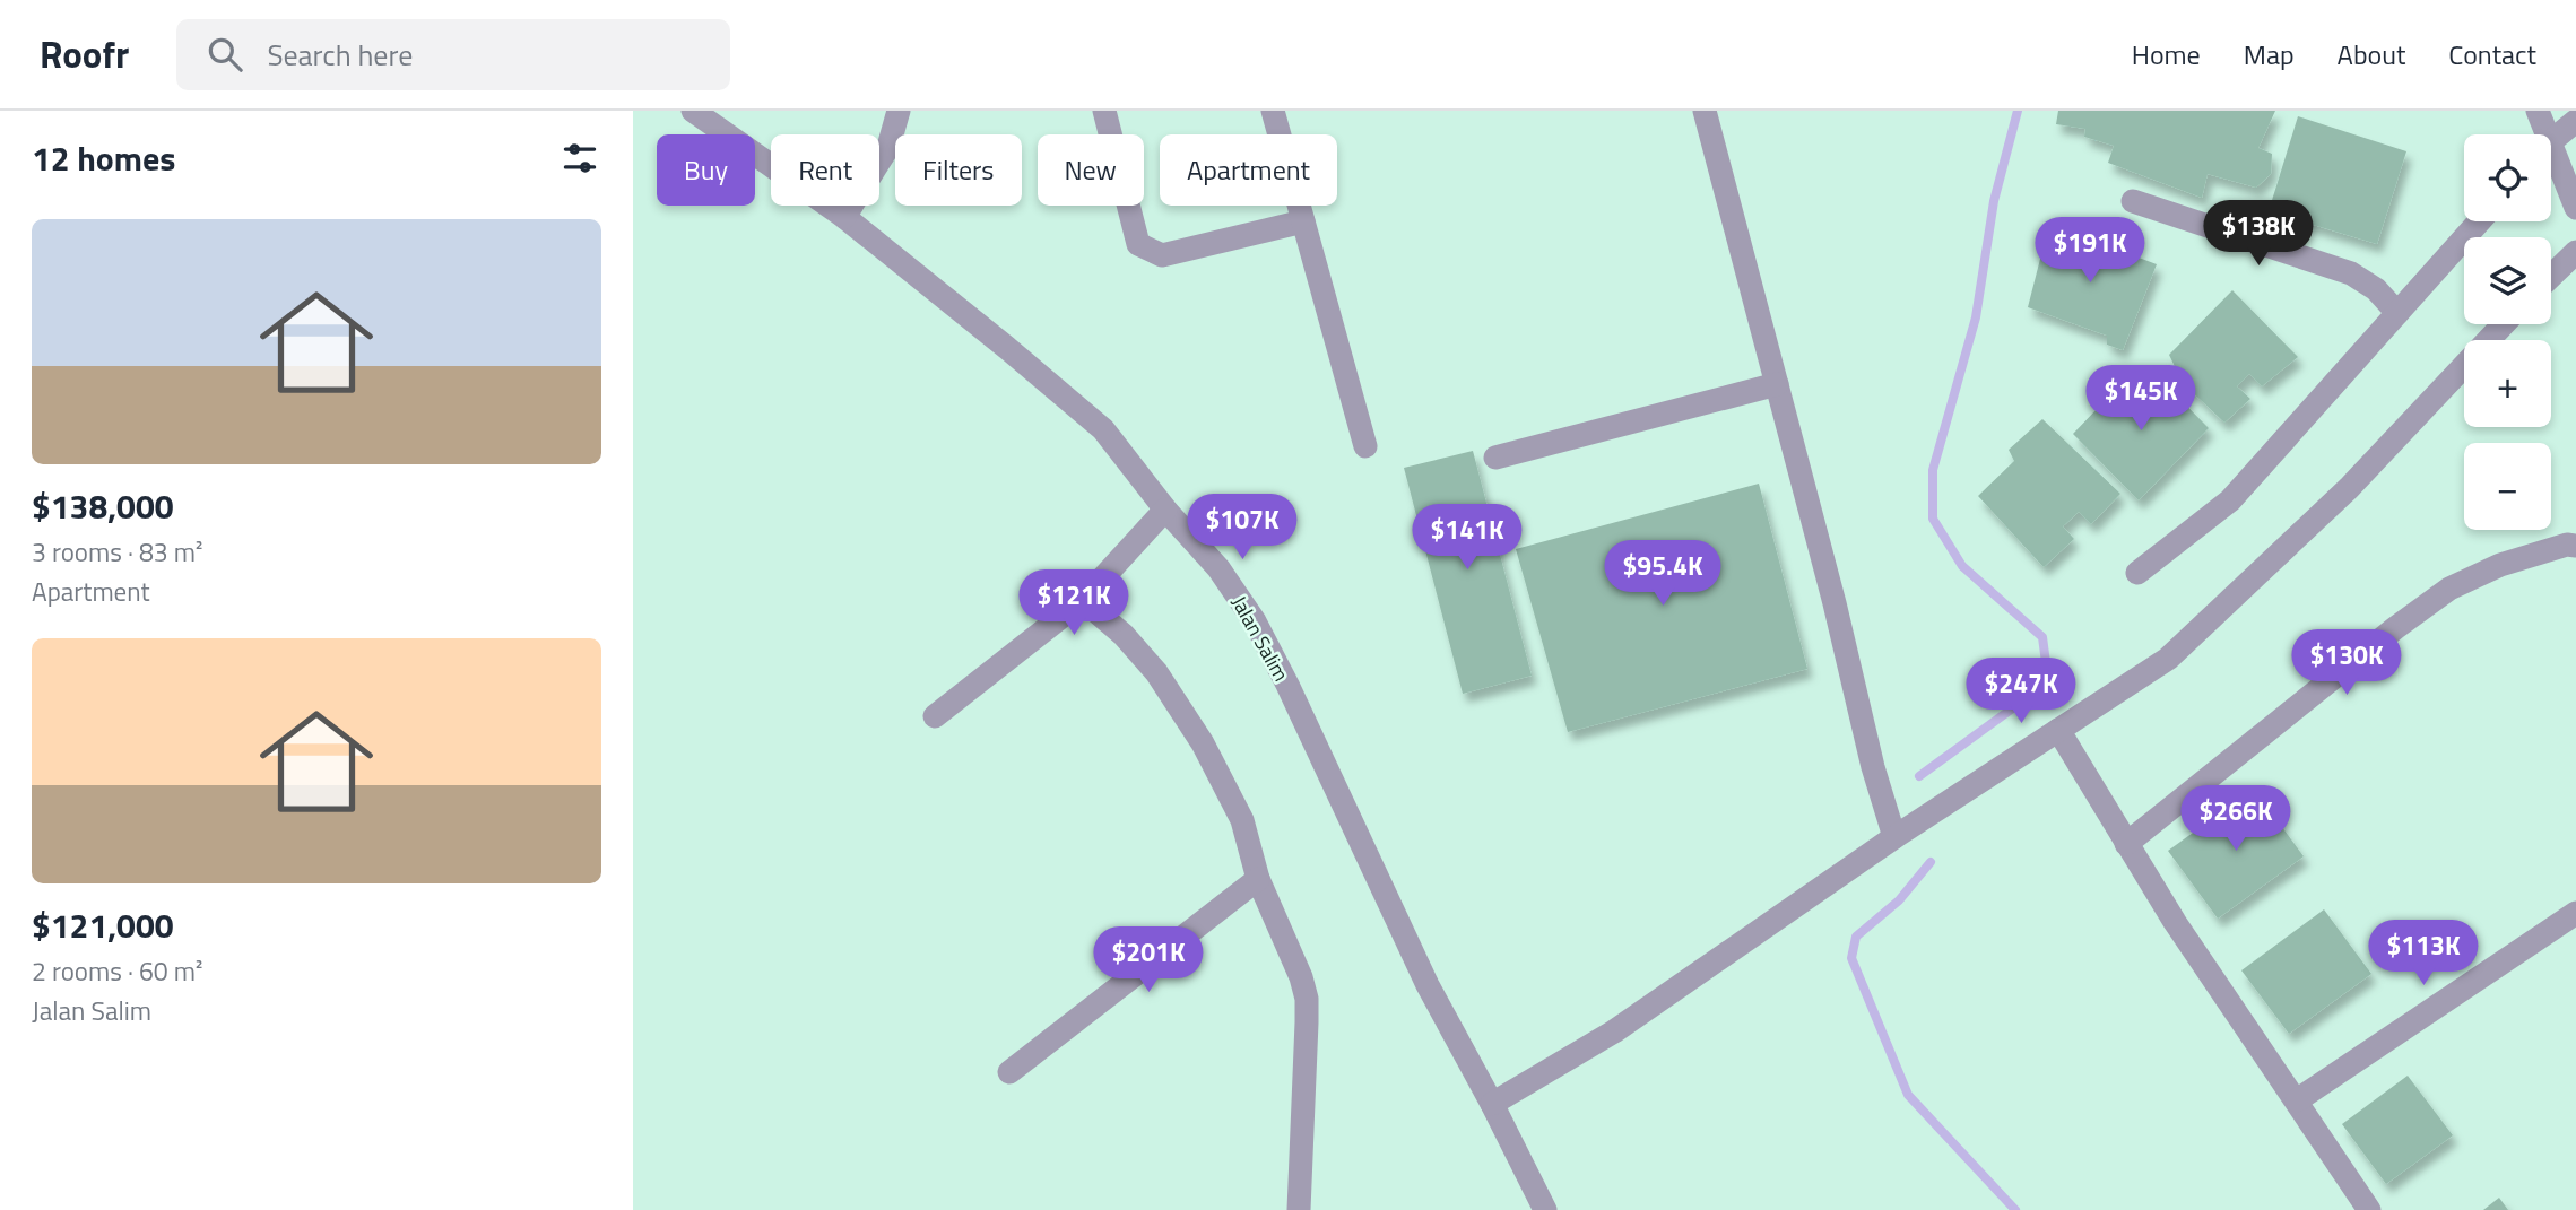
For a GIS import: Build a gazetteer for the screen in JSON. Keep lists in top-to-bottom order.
{
  "streets": {
    "street": ["Jalan Salim"]
  },
  "page": {
    "header": "Roofr",
    "search": "Search here",
    "nav": [
      "Home",
      "Map",
      "About",
      "Contact"
    ],
    "heading": "12 homes",
    "map_buttons": ["+", "−"],
    "chip": [
      "Buy",
      "Rent",
      "Filters",
      "New",
      "Apartment"
    ],
    "price": [
      "$138K",
      "$191K",
      "$145K",
      "$107K",
      "$141K",
      "$95.4K",
      "$121K",
      "$130K",
      "$247K",
      "$266K",
      "$113K",
      "$201K"
    ],
    "list": [
      {
        "name": "$138,000",
        "note": "3 rooms · 83 m² · Apartment"
      },
      {
        "name": "$121,000",
        "note": "2 rooms · 60 m² · Jalan Salim"
      }
    ]
  }
}
